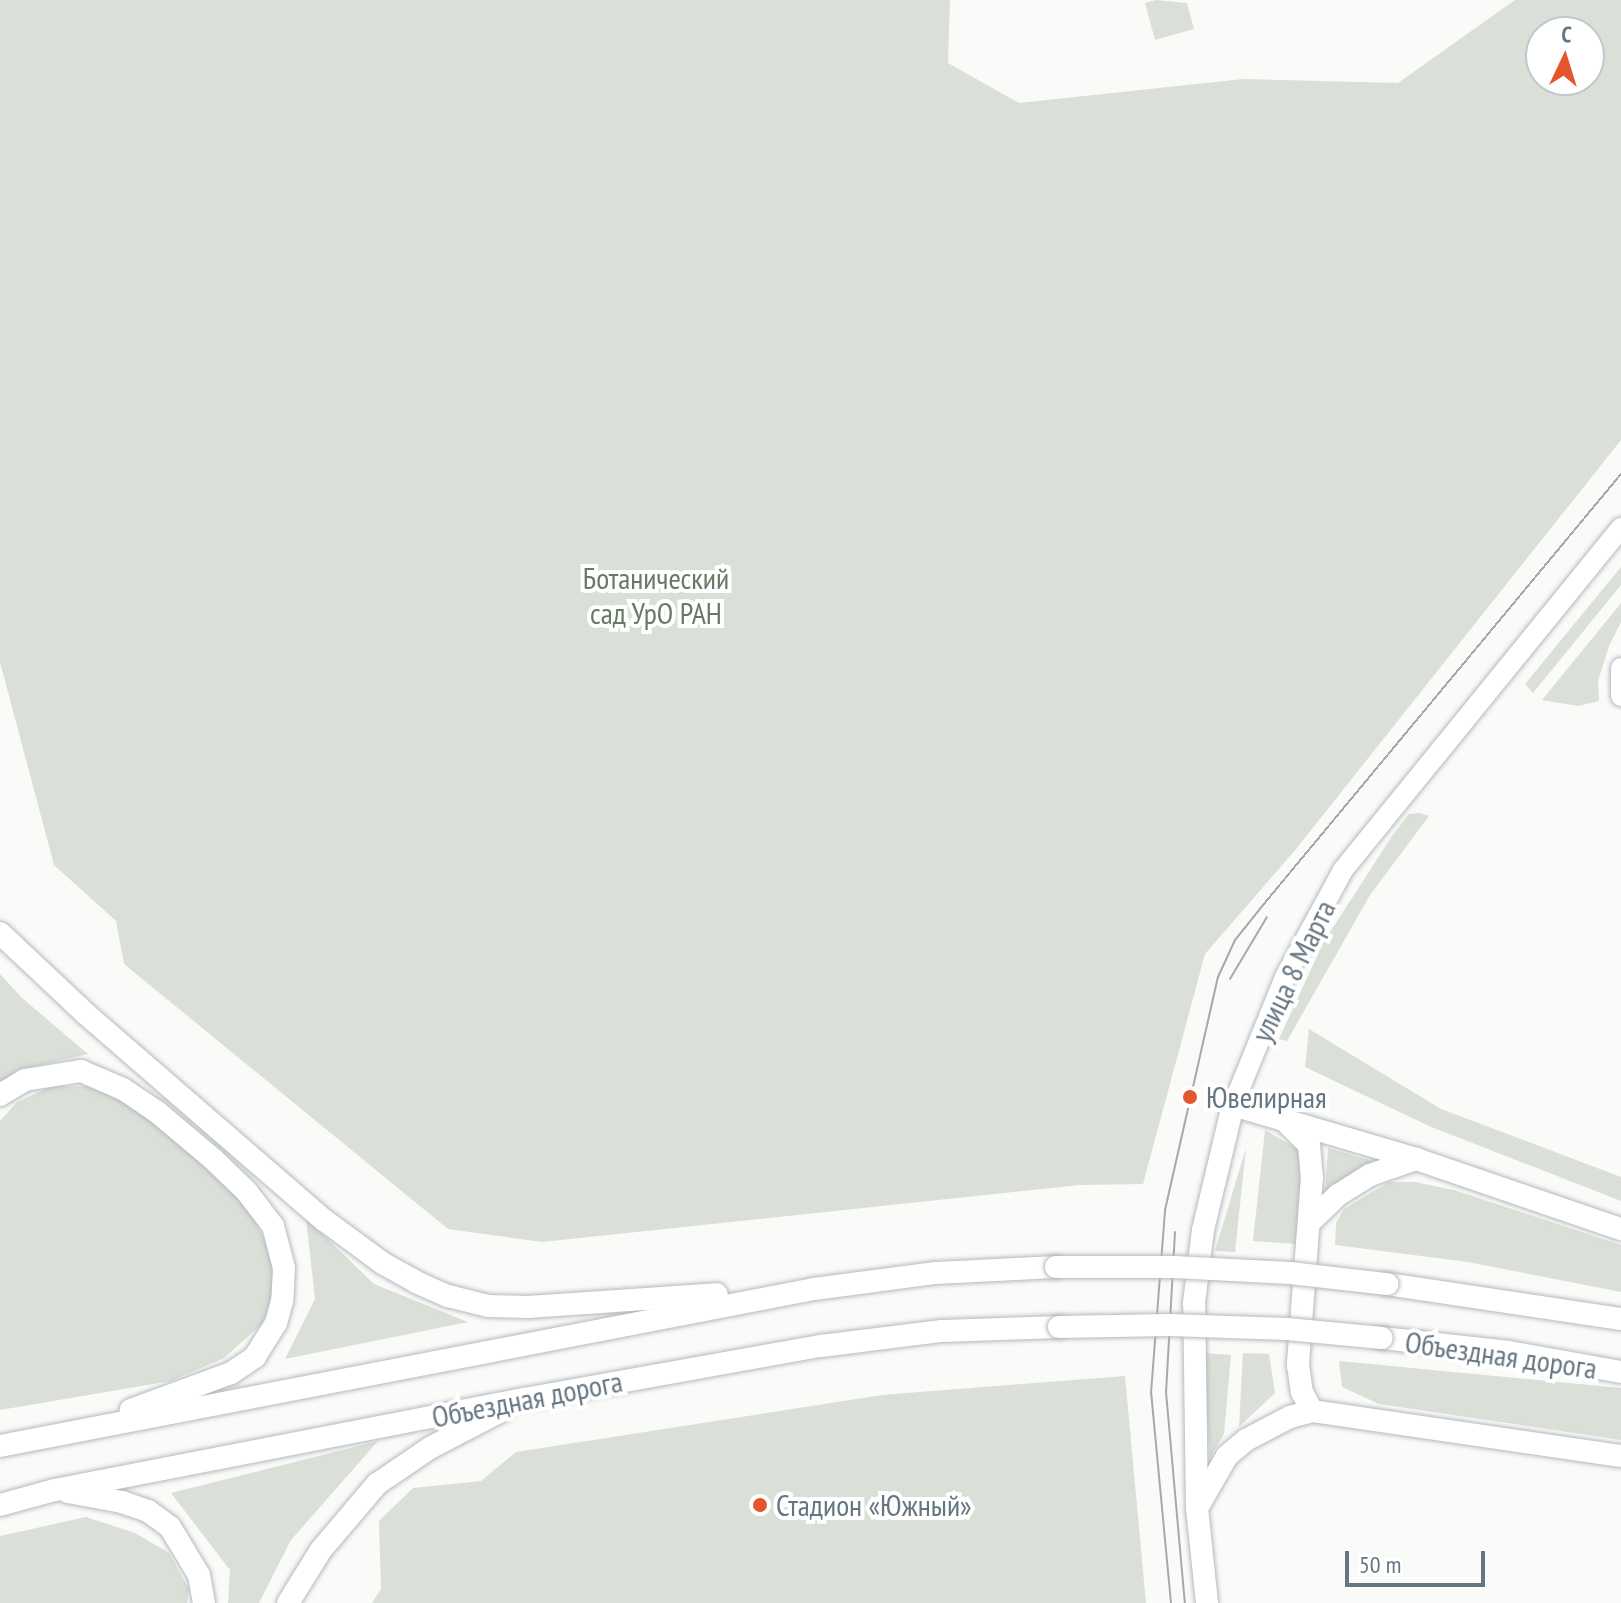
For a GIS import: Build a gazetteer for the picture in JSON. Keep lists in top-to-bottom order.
{
  "streets": {
    "main road": ["улица 8 Марта", "Объездная дорога"]
  },
  "parks": ["Ботанический сад УрО РАН"],
  "places": ["Ювелирная", "Стадион «Южный»"],
  "scale_bar": "50 m",
  "north": "top"
}
